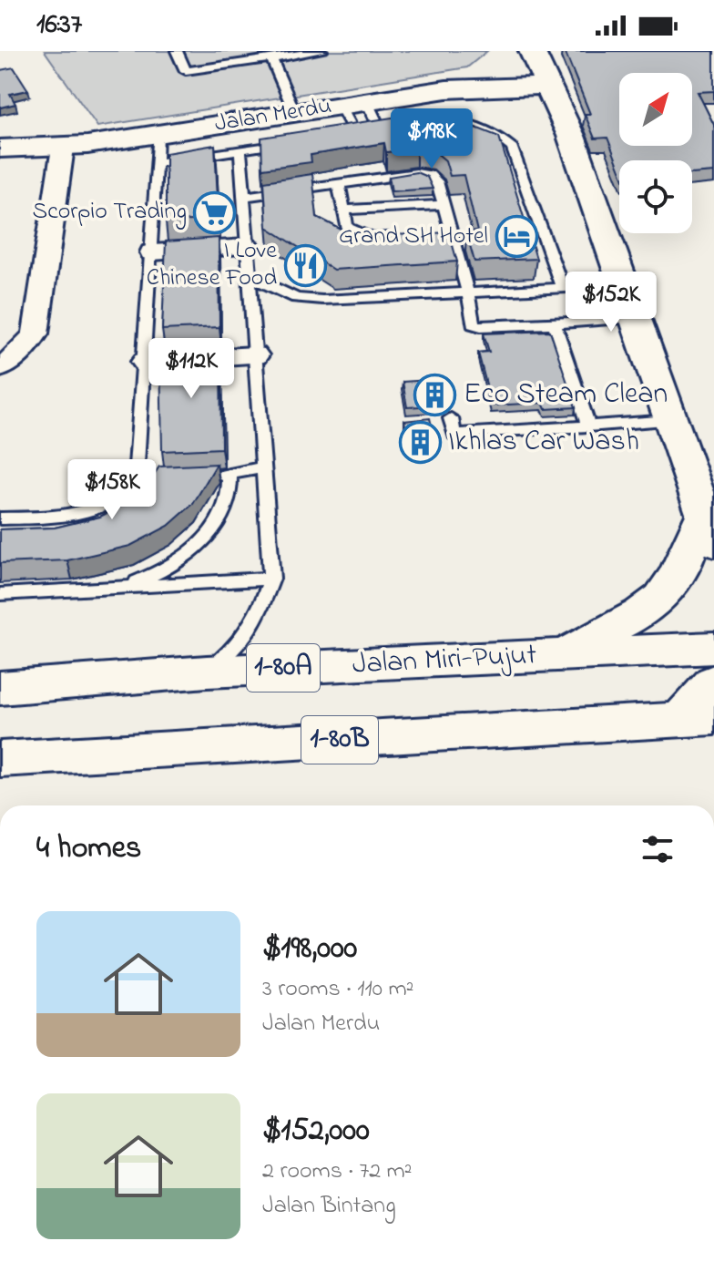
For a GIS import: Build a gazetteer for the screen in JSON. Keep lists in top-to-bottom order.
{
  "streets": {
    "main road": [
      "Jalan Merdu",
      "Jalan Miri-Pujut",
      "1-80A",
      "1-80B"
    ]
  },
  "places": {
    "supermarket": ["Scorpio Trading"],
    "hotel": ["Grand SH Hotel"],
    "restaurant": ["I Love Chinese Food"],
    "building": ["Eco Steam Clean", "Ikhlas Car Wash"]
  },
  "north": "top right",
  "page": {
    "status": "16:37",
    "price": [
      "$198K",
      "$152K",
      "$112K",
      "$158K"
    ],
    "heading": "4 homes",
    "list": [
      {
        "name": "$198,000",
        "note": "3 rooms · 110 m² · Jalan Merdu"
      },
      {
        "name": "$152,000",
        "note": "2 rooms · 72 m² · Jalan Bintang"
      }
    ]
  }
}
